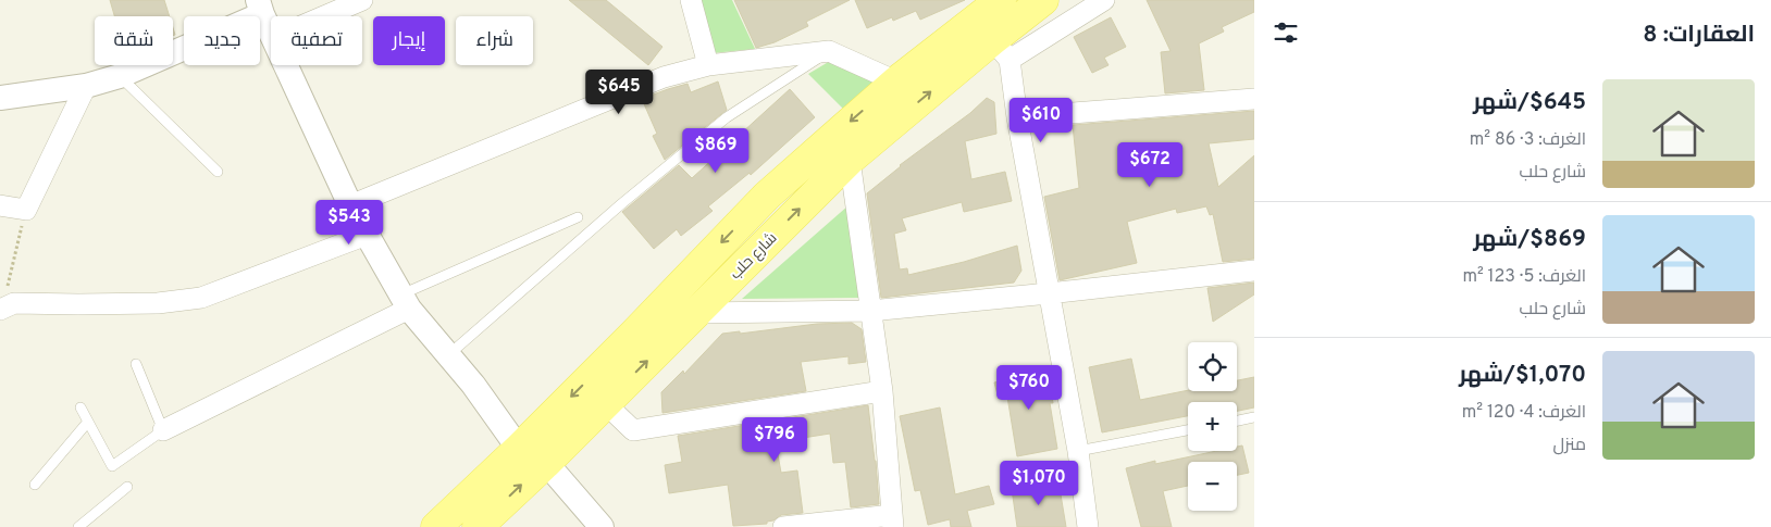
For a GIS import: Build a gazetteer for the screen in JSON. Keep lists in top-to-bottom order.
{
  "streets": {
    "main road": ["شارع حلب"]
  },
  "page": {
    "heading": "العقارات: 8",
    "chip": [
      "شراء",
      "إيجار",
      "تصفية",
      "جديد",
      "شقة"
    ],
    "list": [
      {
        "name": "$645/شهر",
        "note": "الغرف: 3 · 86 m² · شارع حلب"
      },
      {
        "name": "$869/شهر",
        "note": "الغرف: 5 · 123 m² · شارع حلب"
      },
      {
        "name": "$1,070/شهر",
        "note": "الغرف: 4 · 120 m² · منزل"
      }
    ],
    "price": [
      "$645",
      "$610",
      "$869",
      "$672",
      "$543",
      "$760",
      "$796",
      "$1,070"
    ],
    "map_buttons": ["+", "−"]
  }
}
